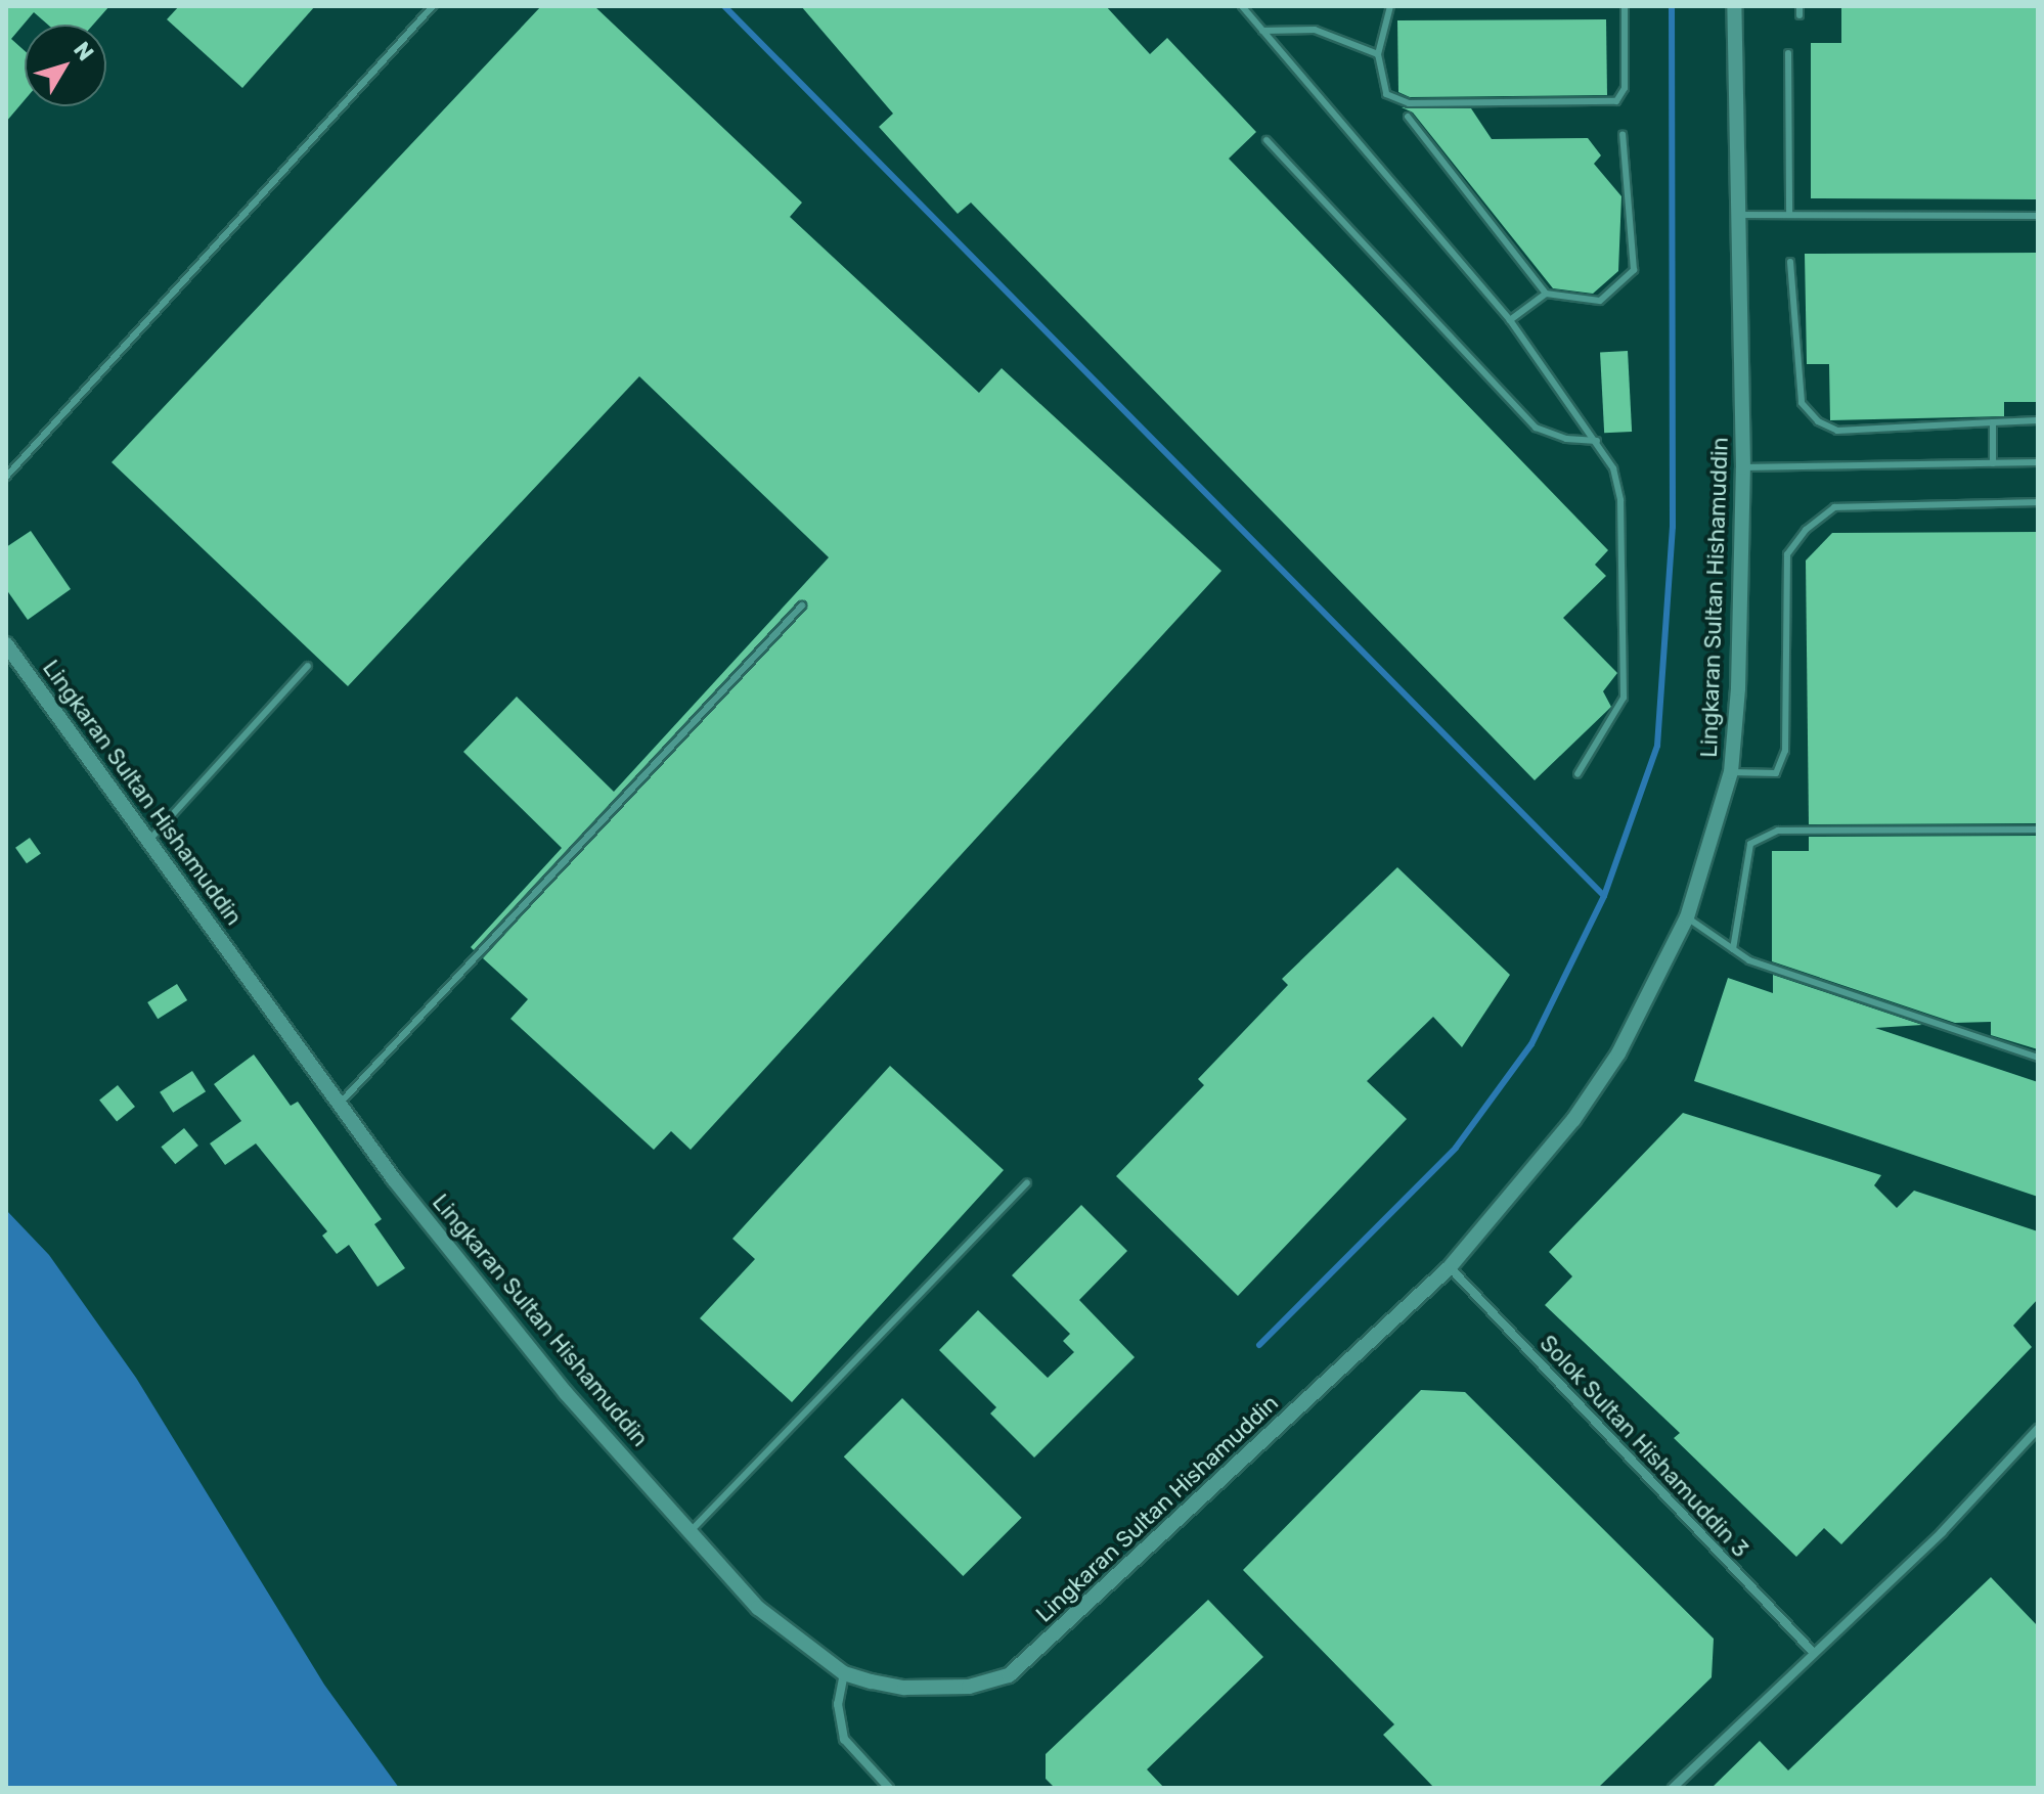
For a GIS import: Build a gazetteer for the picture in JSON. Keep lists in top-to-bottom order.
{
  "streets": {
    "street": ["Lingkaran Sultan Hishamuddin", "Solok Sultan Hishamuddin 3"]
  },
  "crossings": [
    ["Lingkaran Sultan Hishamuddin", "Solok Sultan Hishamuddin 3"]
  ],
  "north": "top right"
}
